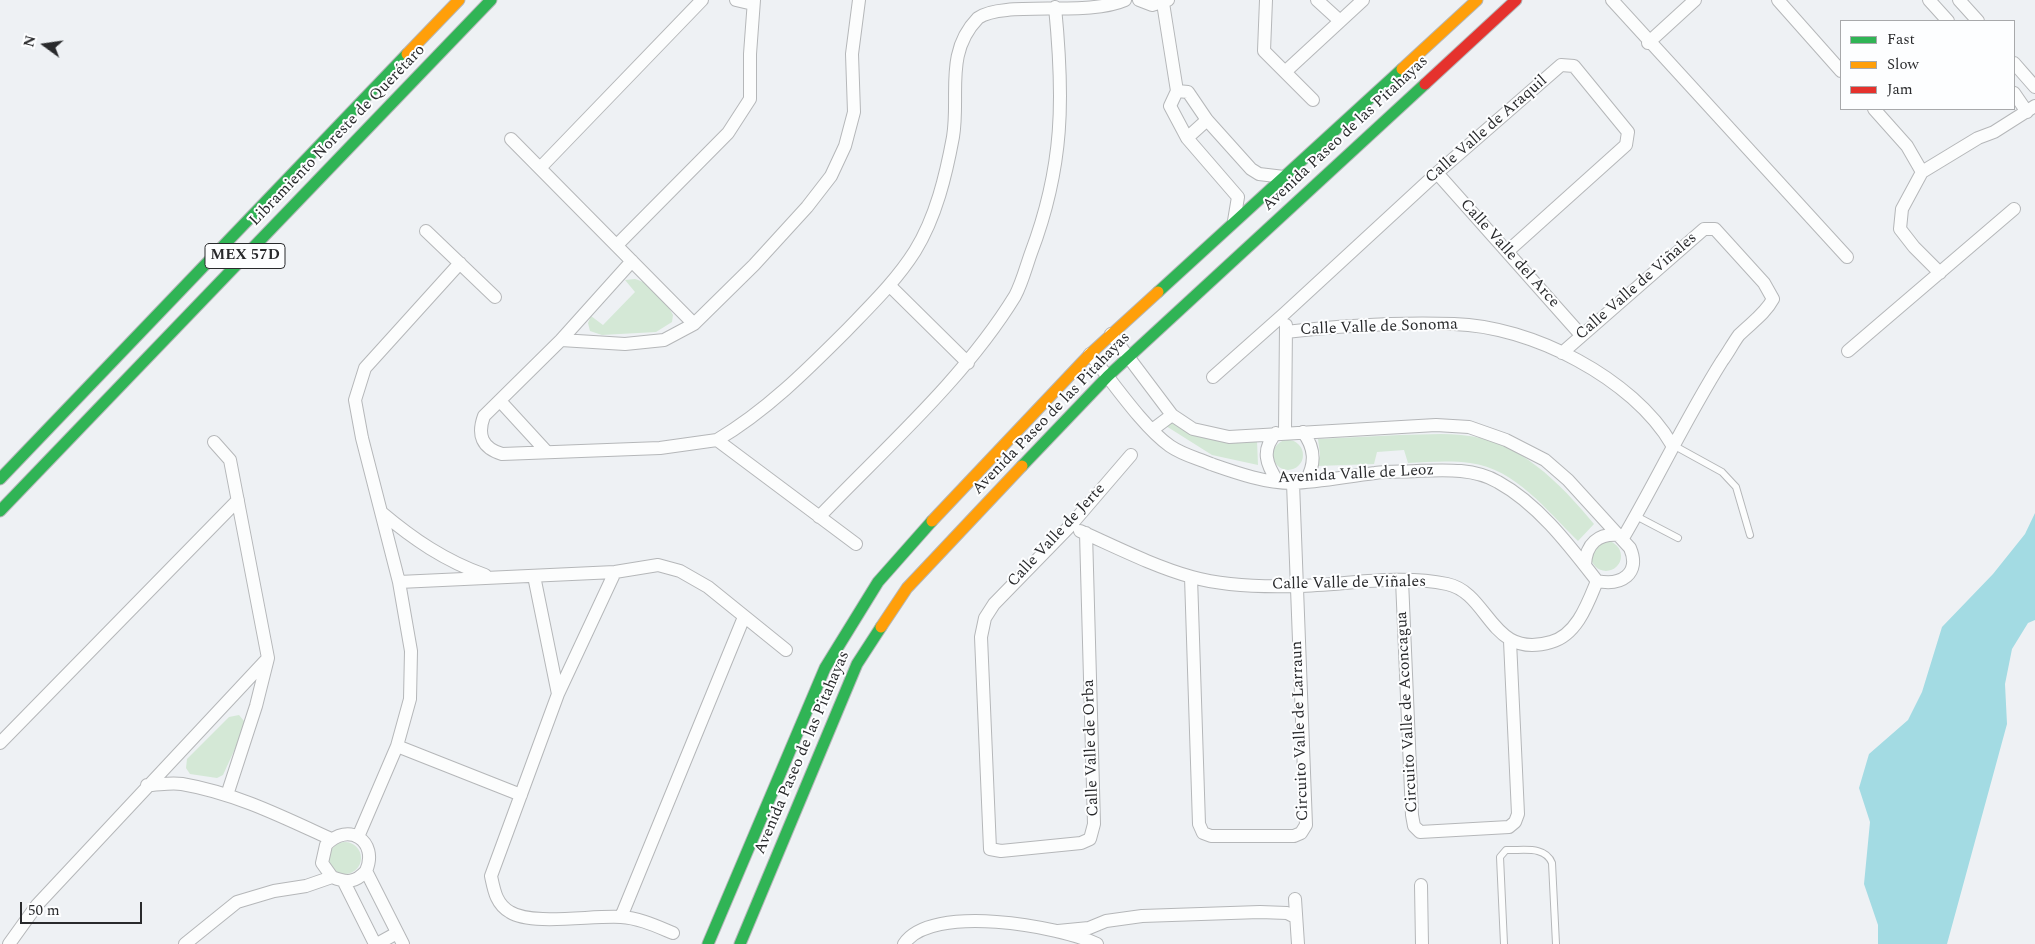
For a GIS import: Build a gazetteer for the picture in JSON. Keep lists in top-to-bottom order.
{
  "streets": {
    "main road": ["Avenida Paseo de las Pitahayas", "Libramiento Noreste de Querétaro", "MEX 57D"],
    "street": [
      "Calle Valle de Araquil",
      "Calle Valle del Arce",
      "Calle Valle de Viñales",
      "Calle Valle de Sonoma",
      "Avenida Valle de Leoz",
      "Calle Valle de Jerte",
      "Circuito Valle de Aconcagua",
      "Circuito Valle de Larraun",
      "Calle Valle de Orba"
    ]
  },
  "crossings": [
    ["Calle Valle de Araquil", "Calle Valle del Arce"],
    ["Avenida Paseo de las Pitahayas", "Avenida Valle de Leoz"],
    ["Calle Valle del Arce", "Calle Valle de Viñales"],
    ["Calle Valle de Viñales", "Calle Valle de Sonoma"],
    ["Calle Valle de Viñales", "Calle Valle de Jerte"],
    ["Calle Valle de Viñales", "Circuito Valle de Aconcagua"],
    ["Calle Valle de Viñales", "Circuito Valle de Larraun"],
    ["Calle Valle de Viñales", "Calle Valle de Orba"],
    ["Avenida Valle de Leoz", "Circuito Valle de Larraun"],
    ["Calle Valle de Jerte", "Calle Valle de Orba"]
  ],
  "legend": ["Fast", "Slow", "Jam"],
  "scale_bar": "50 m",
  "north": "left"
}
